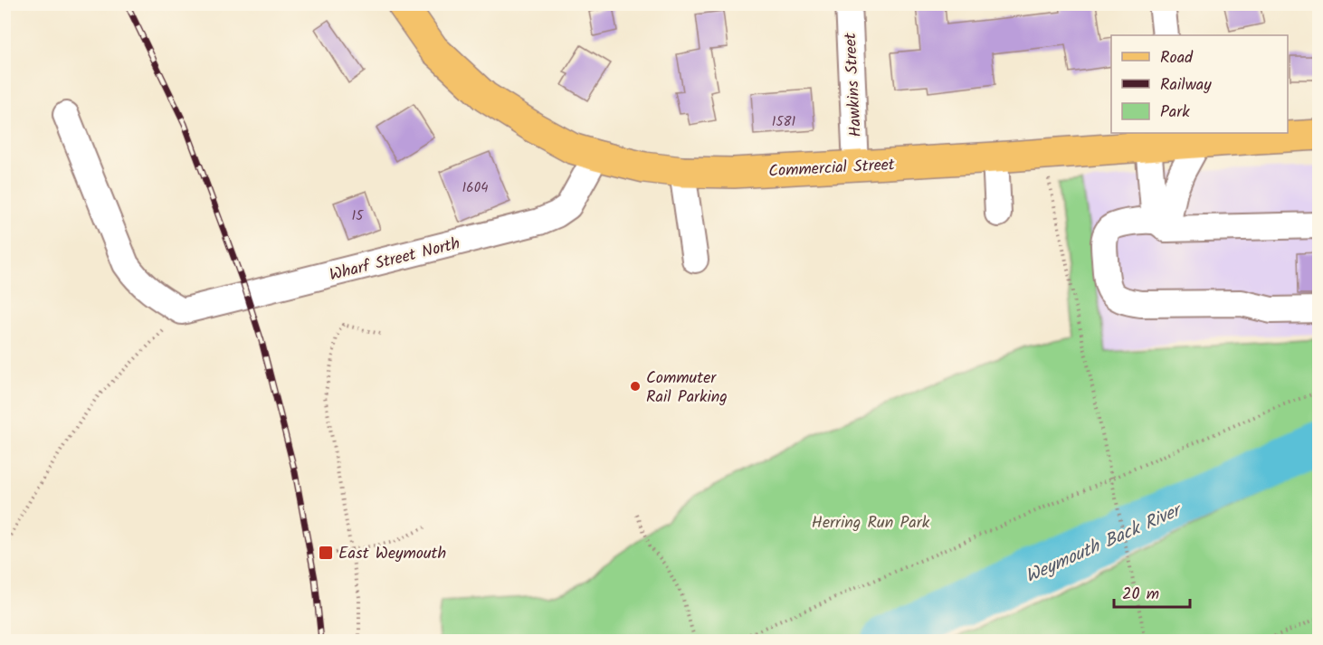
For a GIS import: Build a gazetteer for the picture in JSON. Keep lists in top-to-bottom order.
{
  "streets": {
    "main road": ["Commercial Street"],
    "street": ["Hawkins Street", "Wharf Street North"]
  },
  "crossings": [
    ["Hawkins Street", "Commercial Street"],
    ["Commercial Street", "Wharf Street North"]
  ],
  "water": ["Weymouth Back River"],
  "parks": ["Herring Run Park"],
  "places": {
    "other": ["Commuter Rail Parking"],
    "transit": ["East Weymouth"]
  },
  "house_numbers": ["1581", "1604", "15"],
  "legend": ["Road", "Railway", "Park"],
  "scale_bar": "20 m"
}
